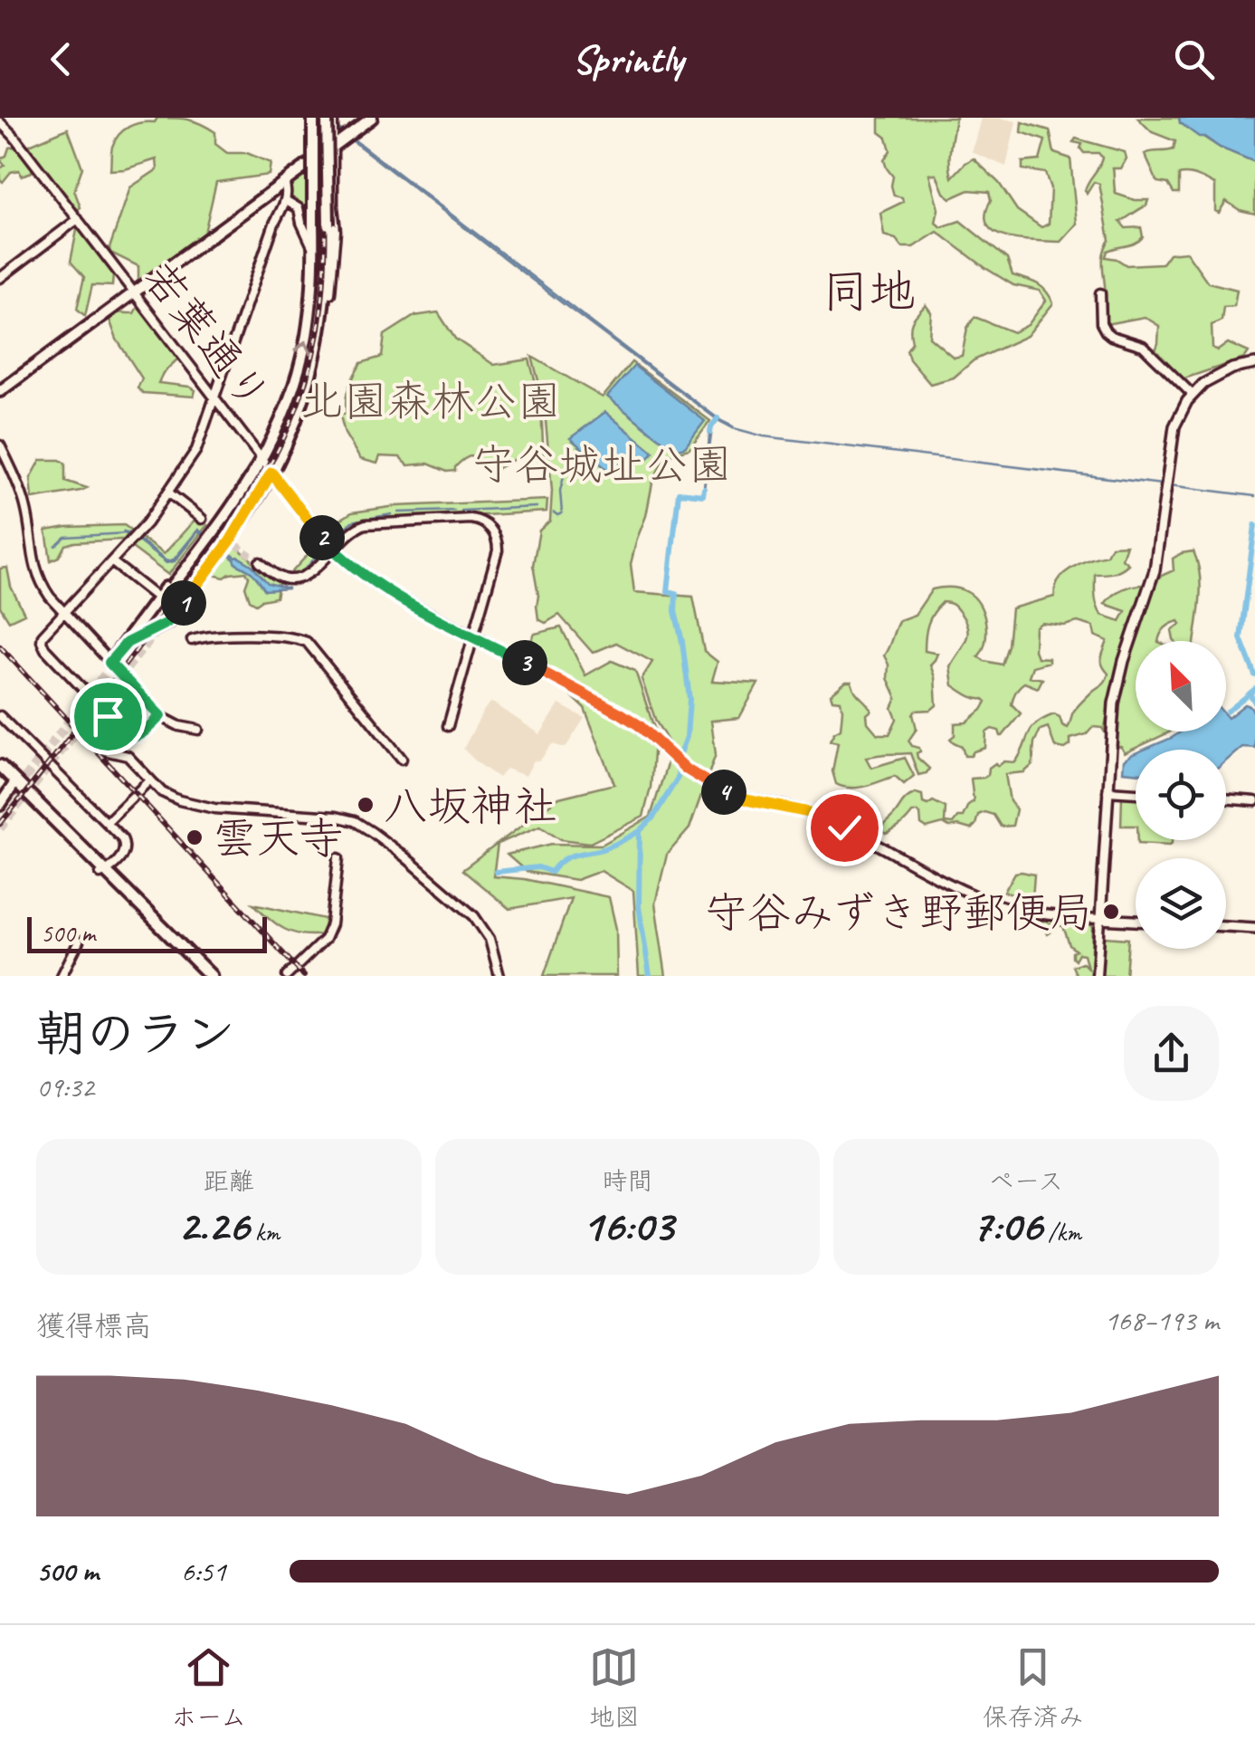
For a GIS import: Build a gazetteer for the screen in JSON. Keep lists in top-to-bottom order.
{
  "streets": {
    "street": ["若葉通り"]
  },
  "districts": ["同地"],
  "parks": ["北園森林公園", "守谷城址公園"],
  "places": ["八坂神社", "雲天寺", "守谷みずき野郵便局"],
  "scale_bar": "500 m",
  "north": "top left",
  "page": {
    "header": "Sprintly",
    "pins": [
      "2",
      "1",
      "3",
      "4"
    ],
    "scale": "500 m",
    "heading": ["朝のラン", "09:32"],
    "stats": [
      ["距離", "2.26 km"],
      ["時間", "16:03"],
      ["ペース", "7:06 /km"]
    ],
    "chart": ["獲得標高", "168–193 m"],
    "list": [
      {
        "name": "500 m",
        "note": "6:51"
      }
    ],
    "tabs": ["ホーム", "地図", "保存済み"]
  }
}
